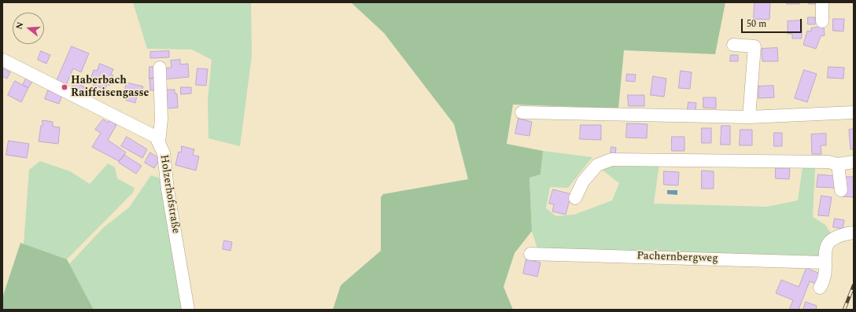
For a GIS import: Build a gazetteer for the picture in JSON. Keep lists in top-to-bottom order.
{
  "streets": {
    "street": ["Holzerhofstraße", "Pachernbergweg"]
  },
  "places": ["Haberbach Raiffeisengasse"],
  "scale_bar": "50 m",
  "north": "left"
}
